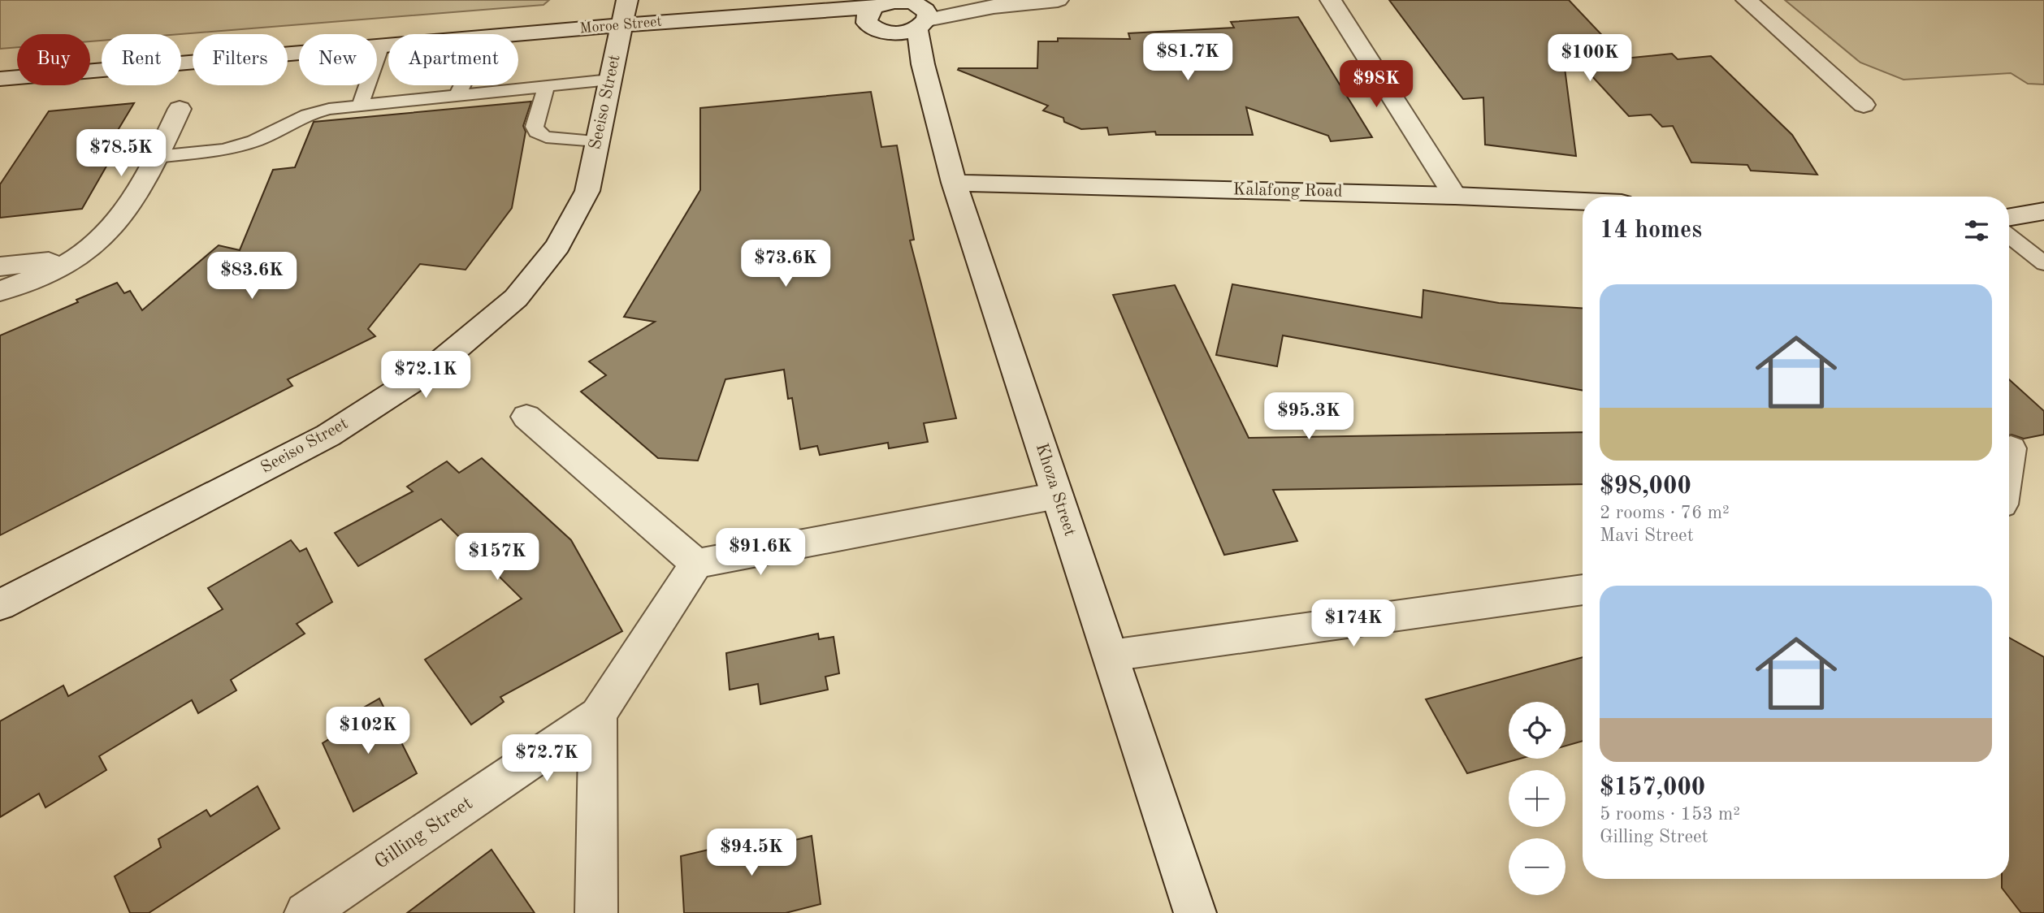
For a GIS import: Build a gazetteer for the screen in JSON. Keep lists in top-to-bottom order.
{
  "streets": {
    "street": [
      "Moroe Street",
      "Seeiso Street",
      "Kalafong Road",
      "Khoza Street",
      "Gilling Street"
    ]
  },
  "crossings": [
    ["Moroe Street", "Seeiso Street"],
    ["Kalafong Road", "Khoza Street"]
  ],
  "page": {
    "price": [
      "$81.7K",
      "$100K",
      "$98K",
      "$78.5K",
      "$73.6K",
      "$83.6K",
      "$72.1K",
      "$95.3K",
      "$91.6K",
      "$157K",
      "$174K",
      "$102K",
      "$72.7K",
      "$94.5K"
    ],
    "chip": [
      "Buy",
      "Rent",
      "Filters",
      "New",
      "Apartment"
    ],
    "heading": "14 homes",
    "list": [
      {
        "name": "$98,000",
        "note": "2 rooms · 76 m² · Mavi Street"
      },
      {
        "name": "$157,000",
        "note": "5 rooms · 153 m² · Gilling Street"
      }
    ],
    "map_buttons": ["+", "−"]
  }
}
